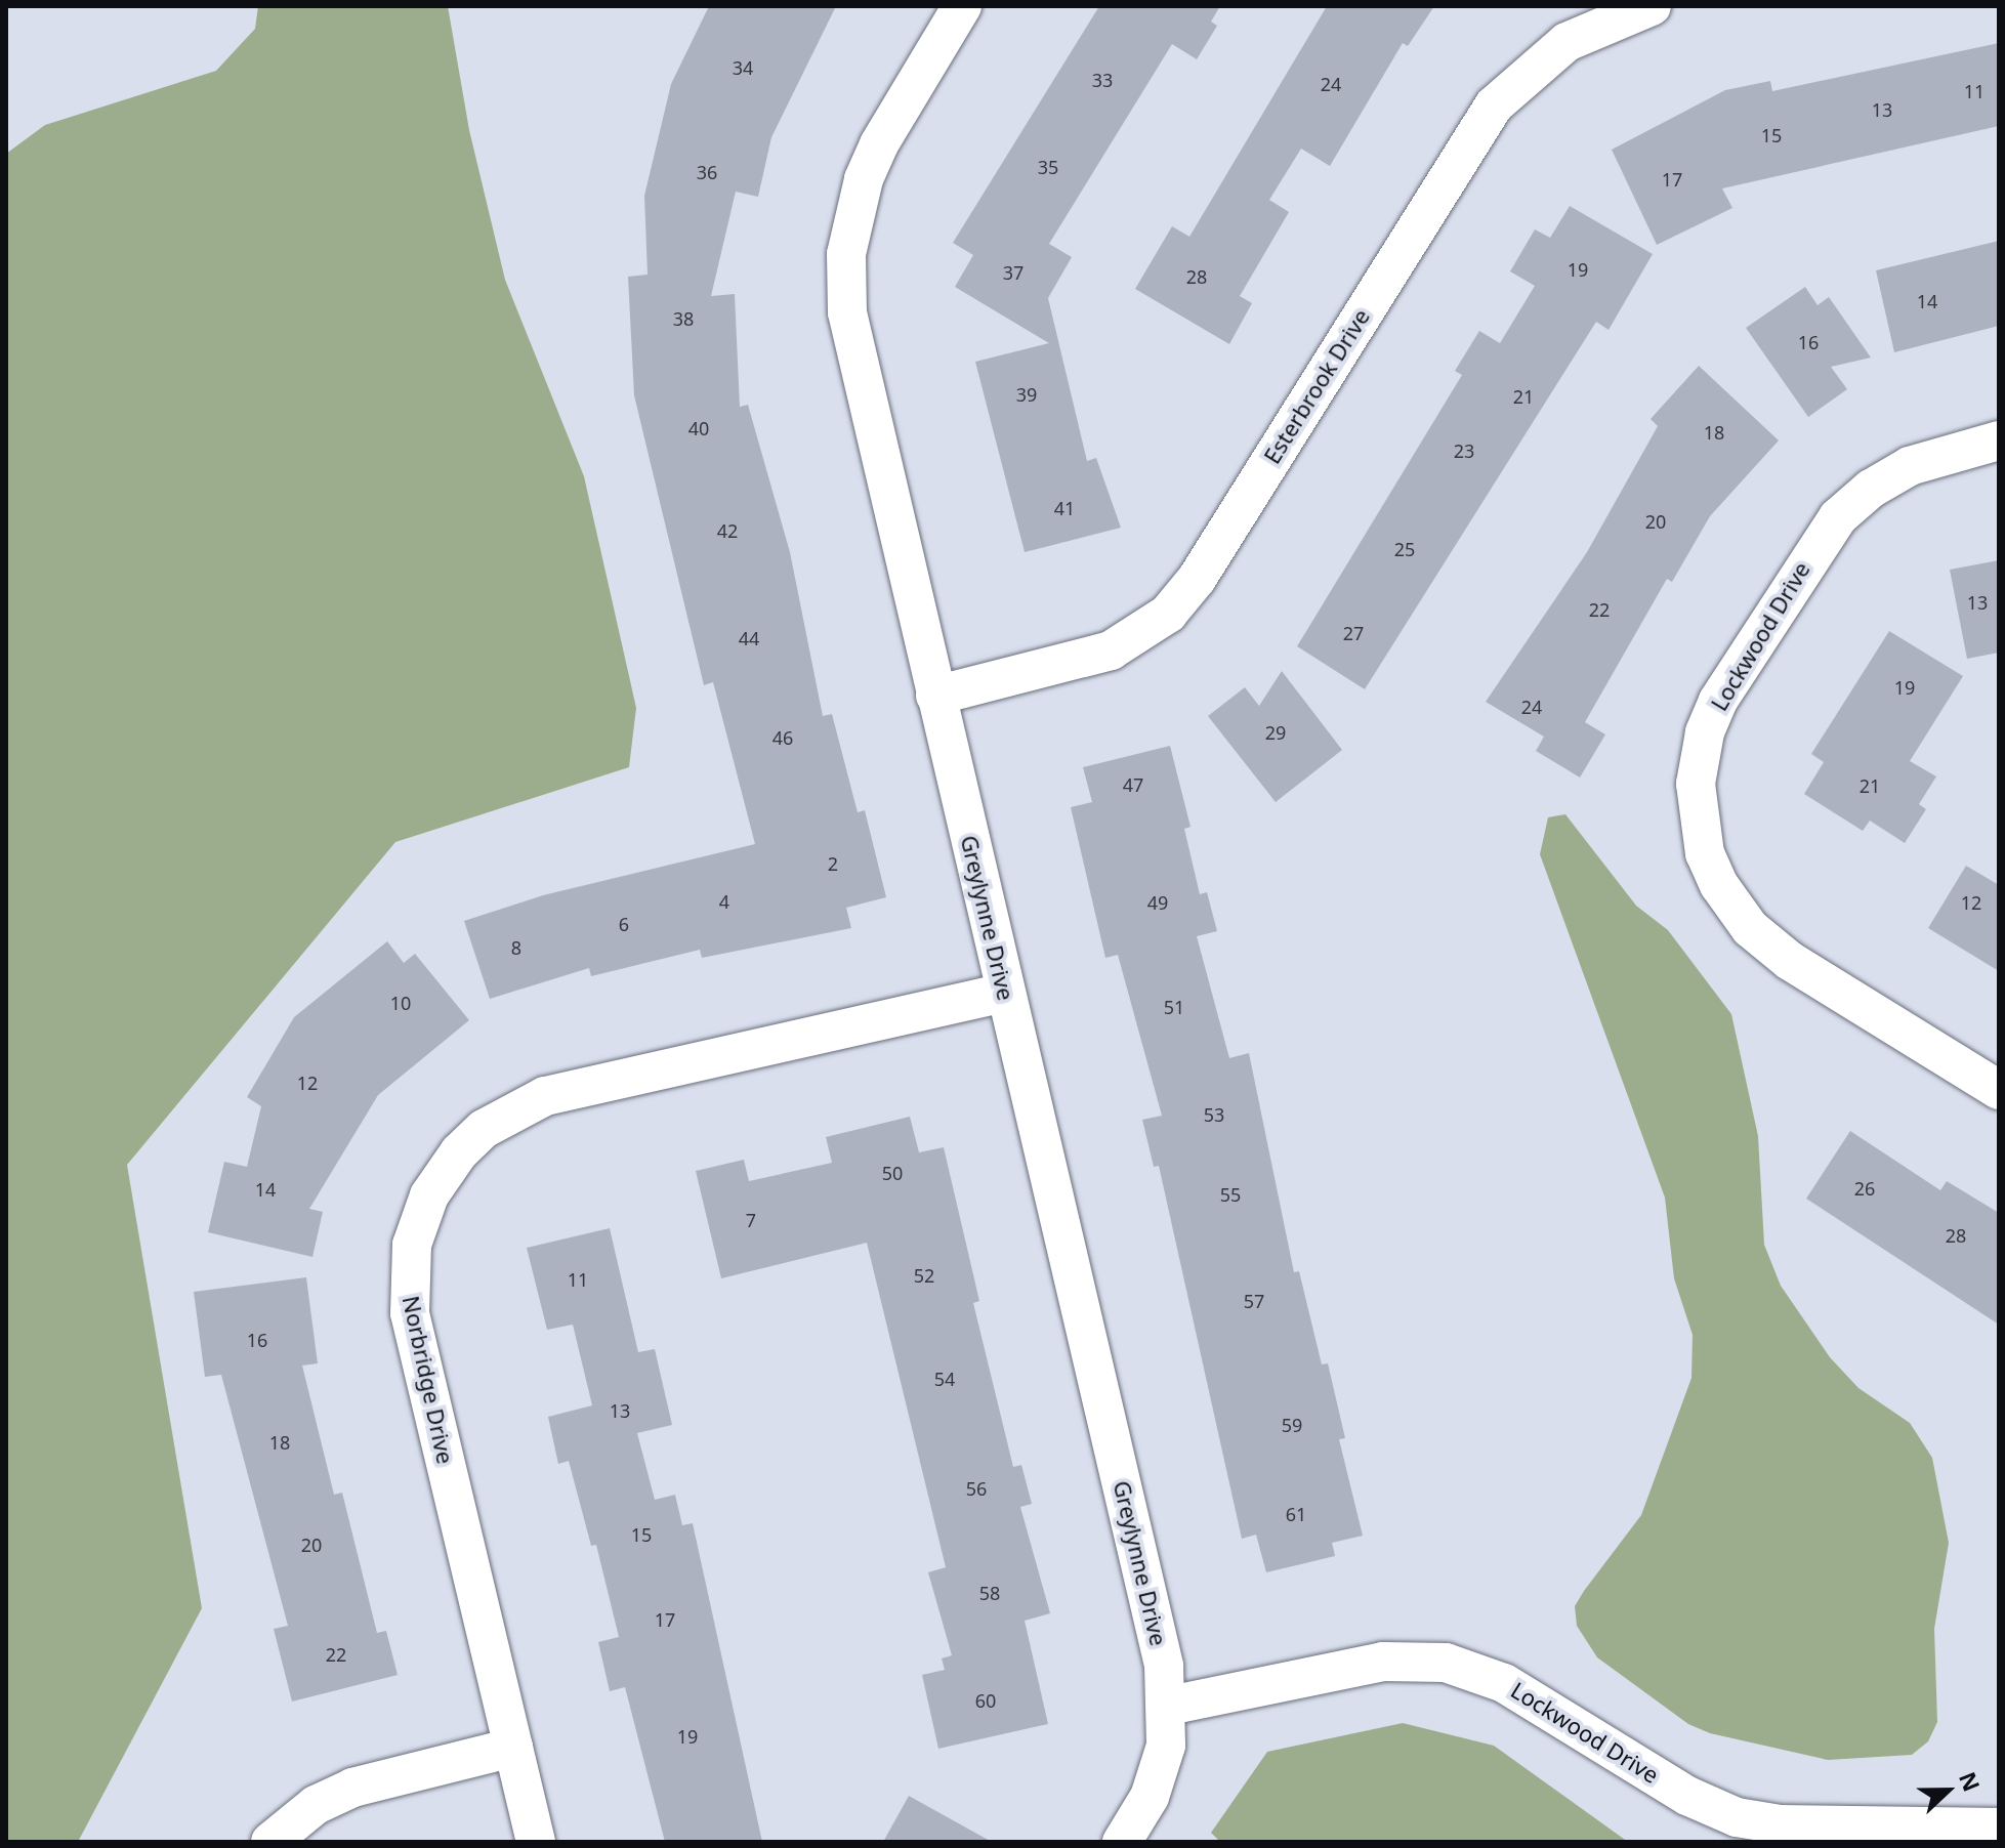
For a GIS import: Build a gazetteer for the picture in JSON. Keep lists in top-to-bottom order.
{
  "streets": {
    "street": [
      "Esterbrook Drive",
      "Lockwood Drive",
      "Greylynne Drive",
      "Norbridge Drive"
    ]
  },
  "crossings": [
    ["Esterbrook Drive", "Greylynne Drive"],
    ["Lockwood Drive", "Greylynne Drive"],
    ["Greylynne Drive", "Norbridge Drive"]
  ],
  "house_numbers": [
    "34",
    "33",
    "24",
    "11",
    "13",
    "15",
    "35",
    "36",
    "17",
    "19",
    "37",
    "28",
    "14",
    "38",
    "16",
    "39",
    "21",
    "40",
    "18",
    "23",
    "41",
    "20",
    "42",
    "25",
    "13",
    "22",
    "27",
    "44",
    "19",
    "24",
    "29",
    "46",
    "47",
    "21",
    "2",
    "4",
    "49",
    "12",
    "6",
    "8",
    "10",
    "51",
    "12",
    "53",
    "50",
    "26",
    "14",
    "55",
    "7",
    "28",
    "52",
    "11",
    "57",
    "16",
    "54",
    "13",
    "59",
    "18",
    "56",
    "61",
    "15",
    "20",
    "58",
    "17",
    "22",
    "60",
    "19"
  ],
  "north": "right"
}
